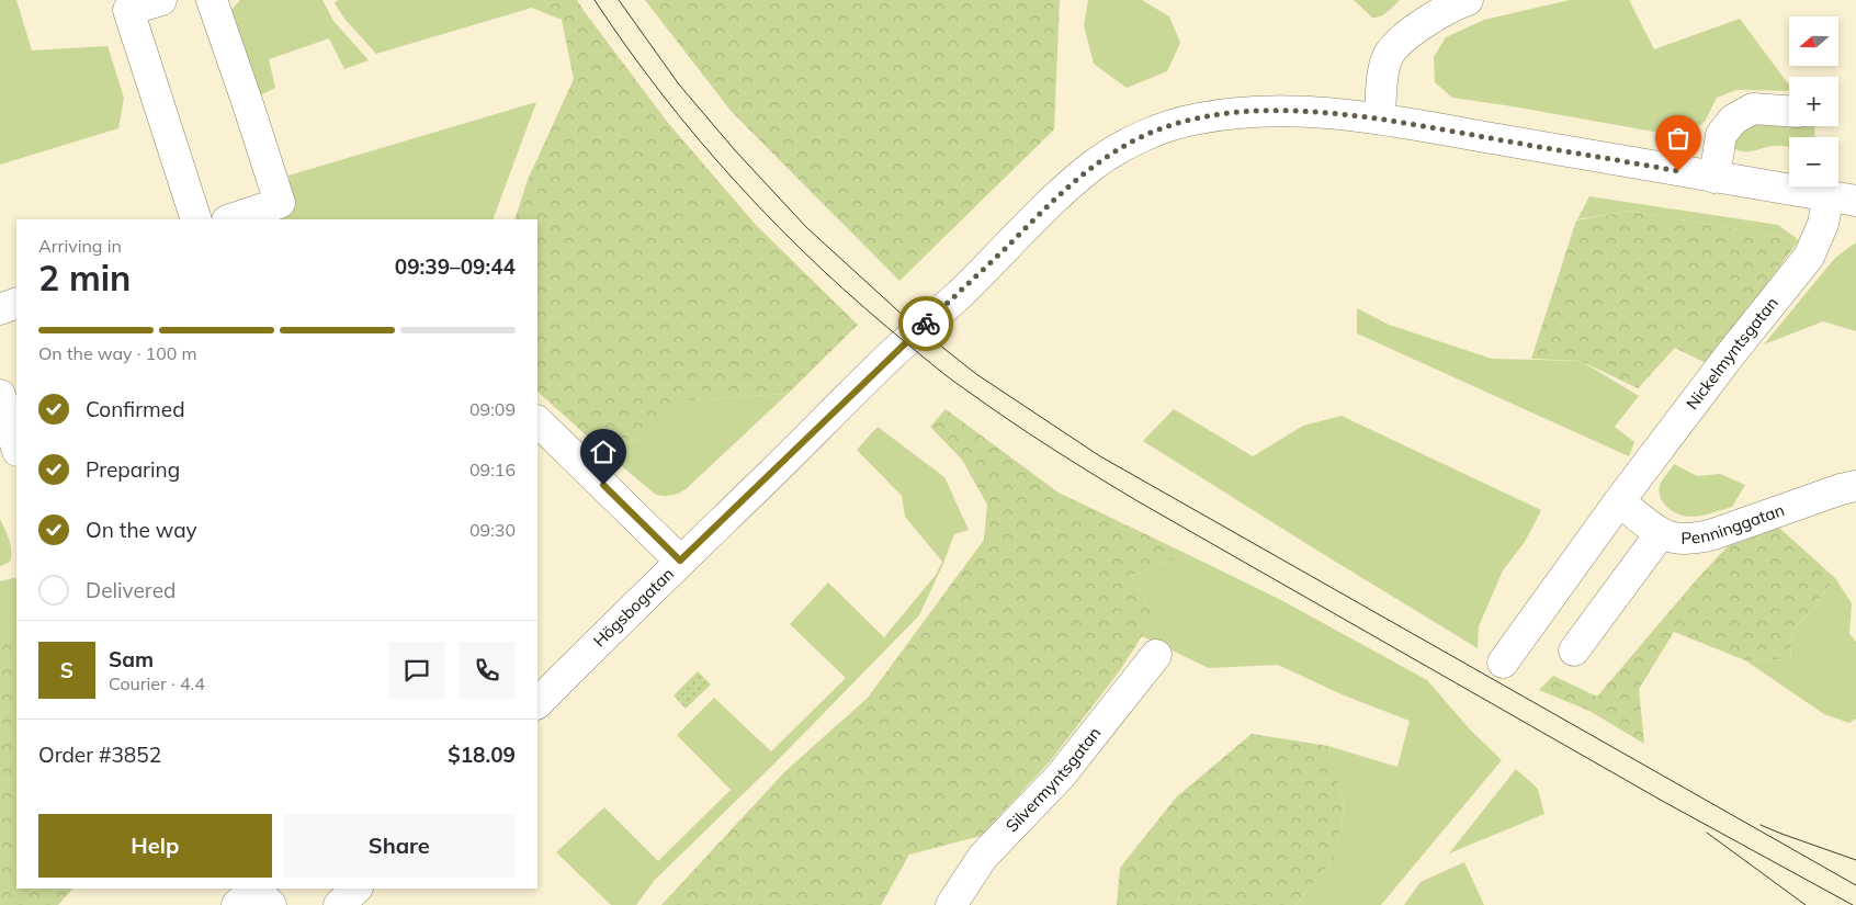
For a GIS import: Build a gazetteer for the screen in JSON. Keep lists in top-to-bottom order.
{
  "streets": {
    "street": [
      "Nickelmyntsgatan",
      "Penninggatan",
      "Högsbogatan",
      "Silvermyntsgatan"
    ]
  },
  "crossings": [
    ["Nickelmyntsgatan", "Penninggatan"],
    ["Nickelmyntsgatan", "Högsbogatan"]
  ],
  "north": "left",
  "page": {
    "map_buttons": ["+", "−"],
    "heading": ["2 min", "Arriving in", "09:39–09:44"],
    "panel": [
      "Sam",
      "Courier · 4.4",
      "Order #3852",
      "$18.09"
    ],
    "bar": "On the way · 100 m",
    "list": [
      ["Confirmed", "09:09"],
      ["Preparing", "09:16"],
      ["On the way", "09:30"],
      "Delivered"
    ],
    "round": "S",
    "buttons": ["Help", "Share"]
  }
}
